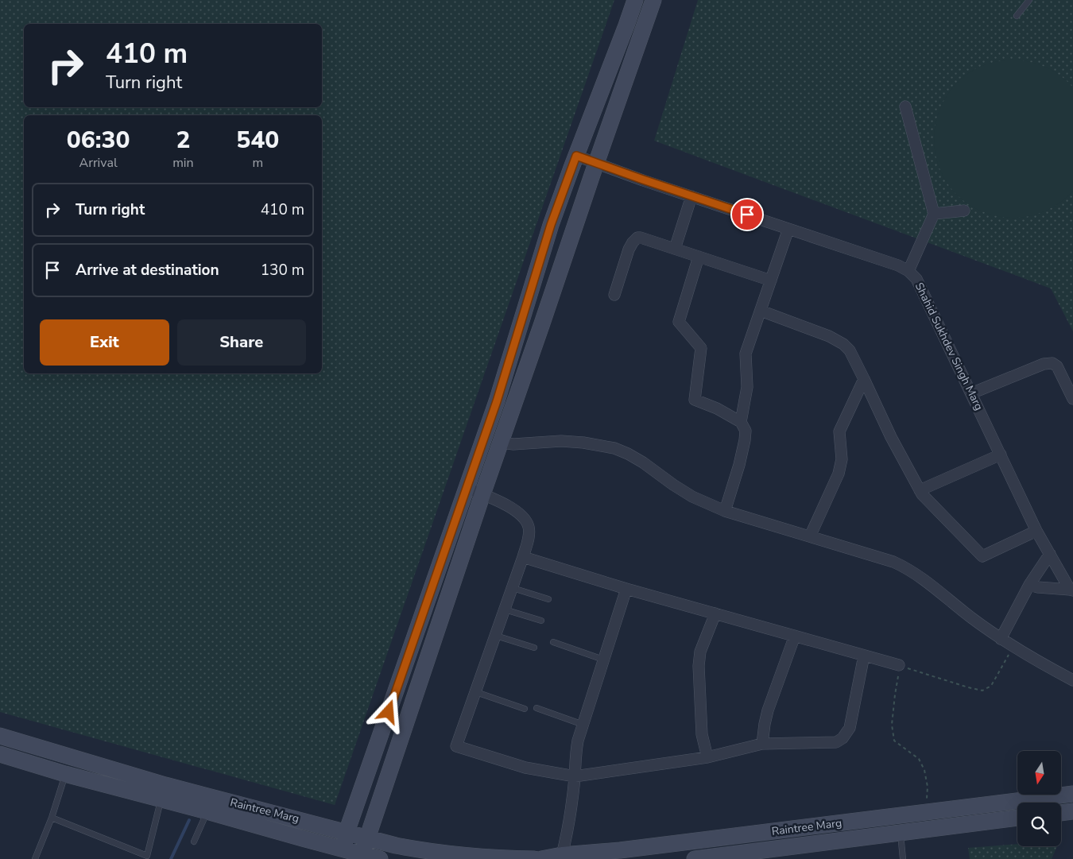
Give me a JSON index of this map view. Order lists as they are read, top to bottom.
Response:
{
  "streets": {
    "main road": ["Raintree Marg"],
    "street": ["Shahid Sukhdev Singh Marg"]
  },
  "north": "bottom",
  "page": {
    "turn": ["410 m", "Turn right"],
    "eta": [
      "06:30",
      "Arrival",
      "2",
      "min",
      "540",
      "m"
    ],
    "list": [
      {
        "name": "Turn right",
        "value": "410 m"
      },
      {
        "name": "Arrive at destination",
        "value": "130 m"
      }
    ],
    "buttons": ["Exit", "Share"]
  }
}
